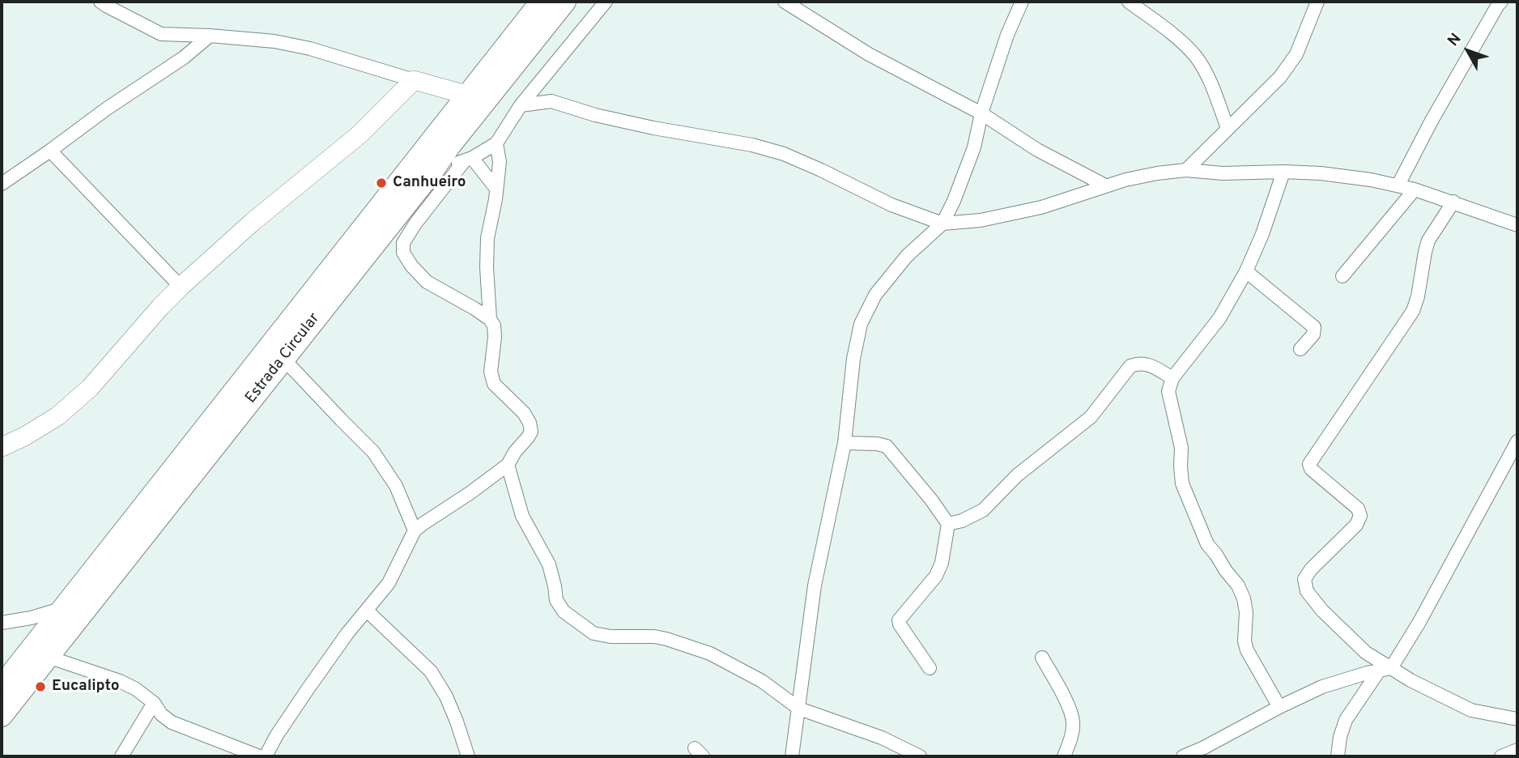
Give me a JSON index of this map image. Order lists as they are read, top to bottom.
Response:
{
  "streets": {
    "main road": ["Estrada Circular"]
  },
  "places": ["Canhueiro", "Eucalipto"],
  "north": "top left"
}
